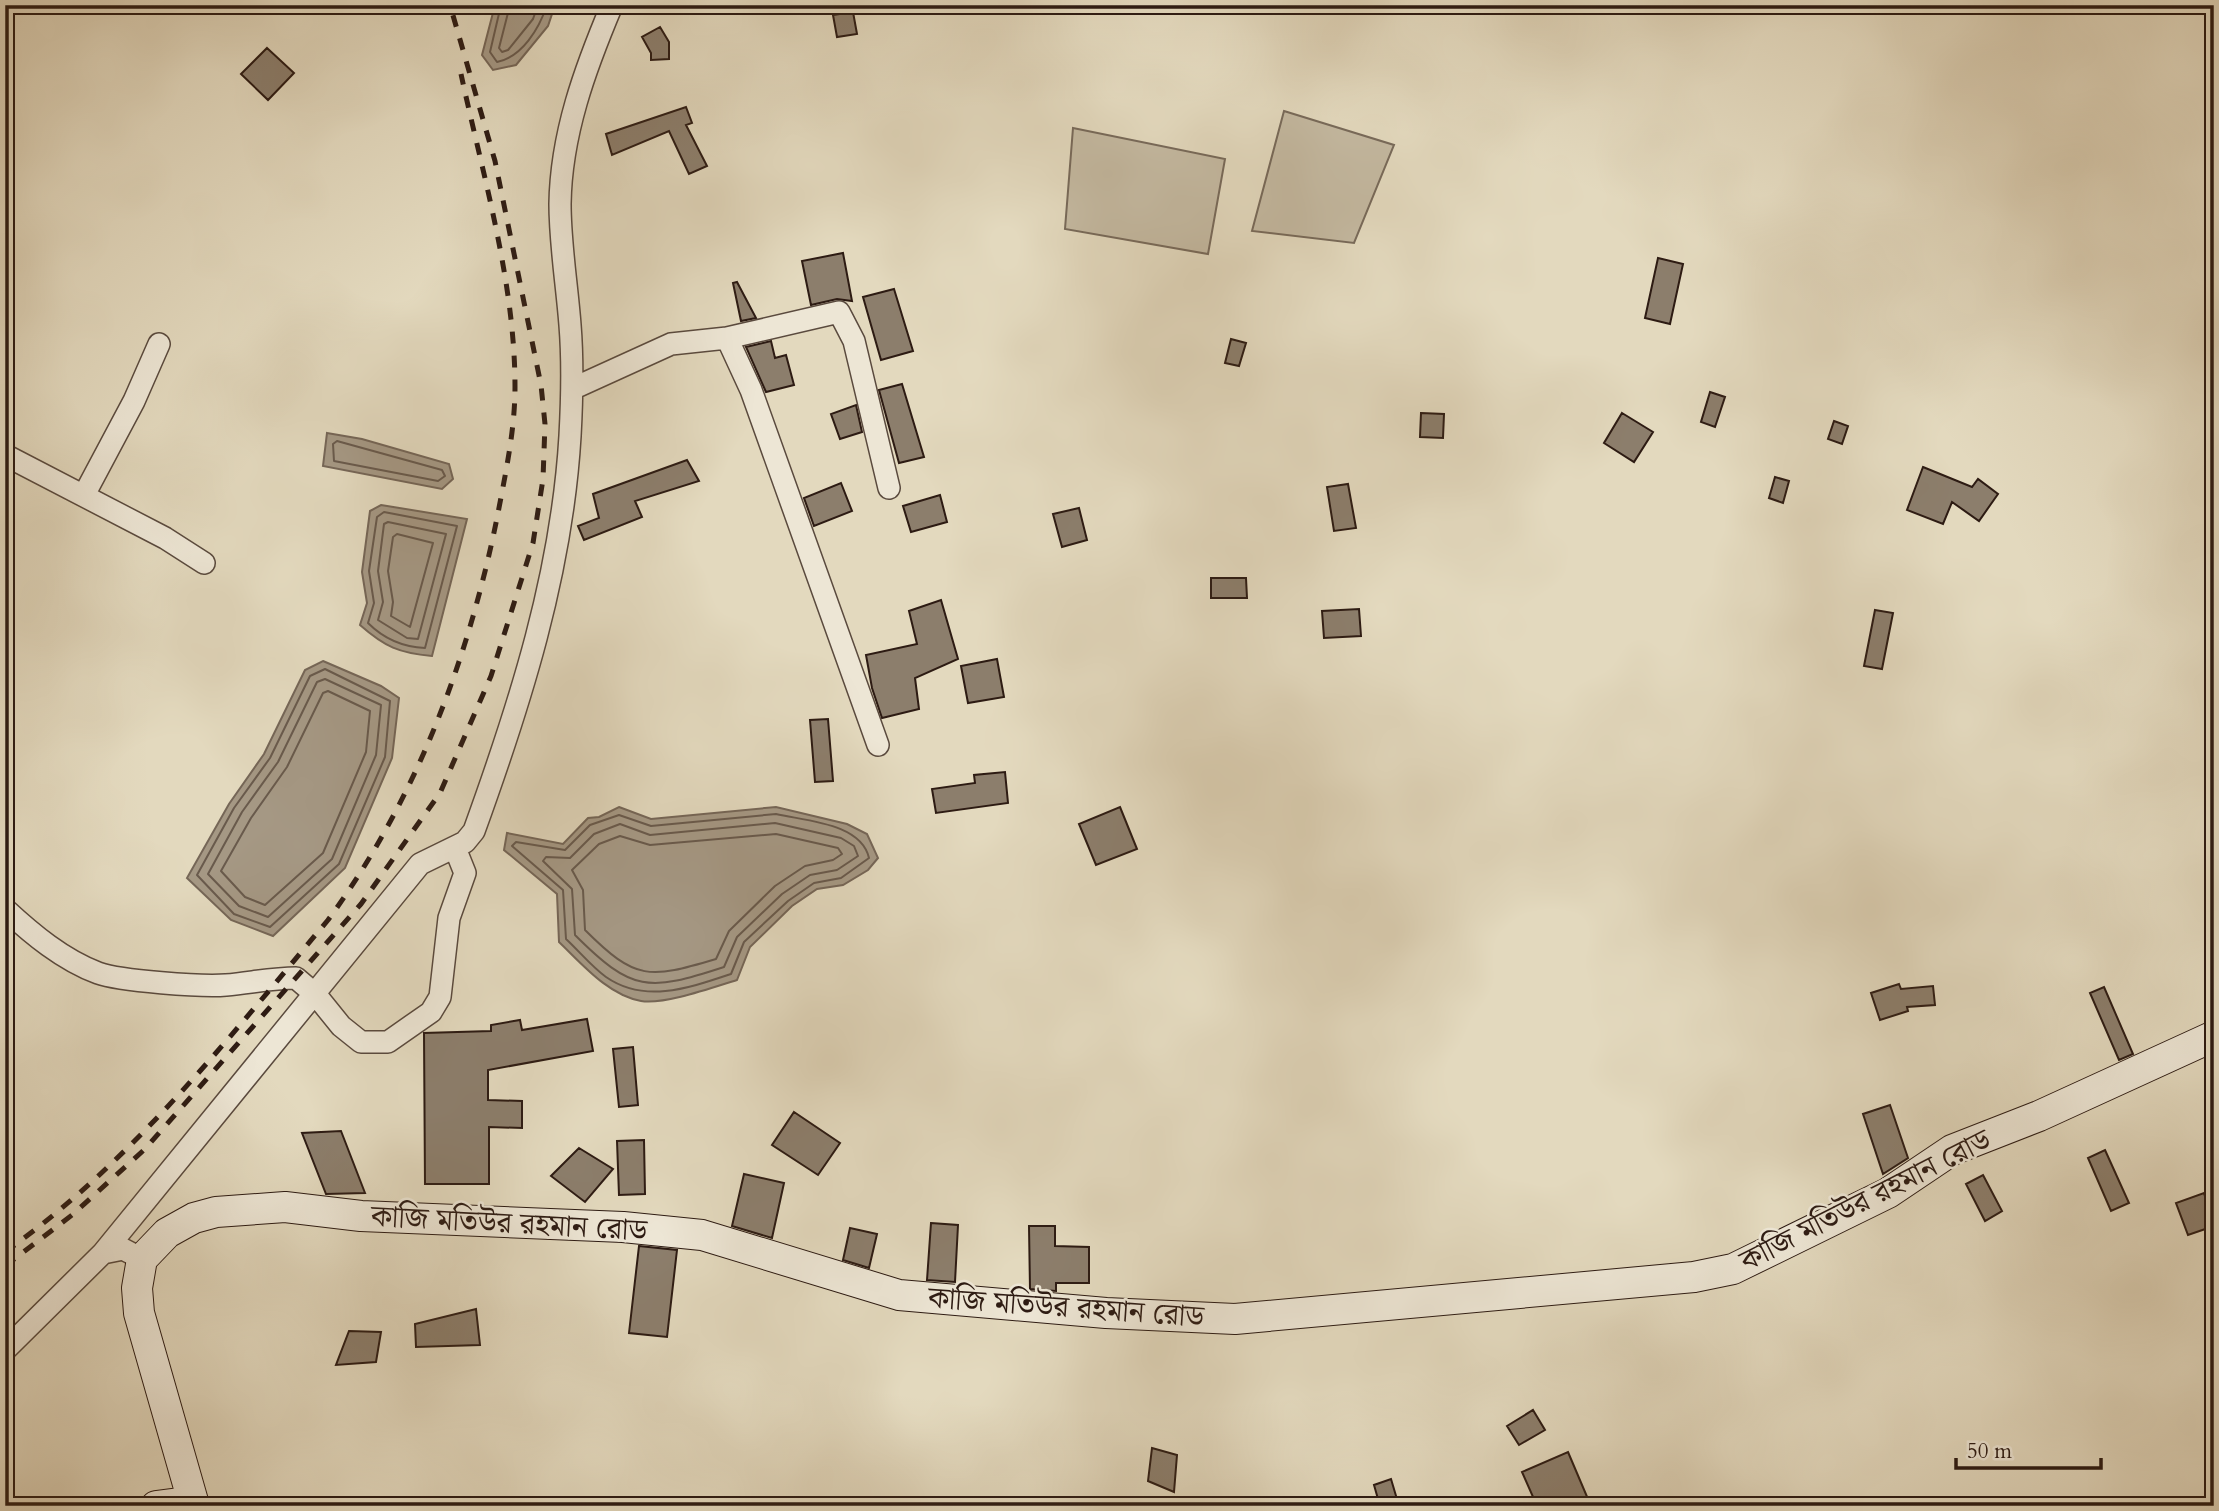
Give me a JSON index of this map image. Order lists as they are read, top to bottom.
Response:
{
  "streets": {
    "main road": ["কাজি মতিউর রহমান রোড"]
  },
  "scale_bar": "50 m"
}
